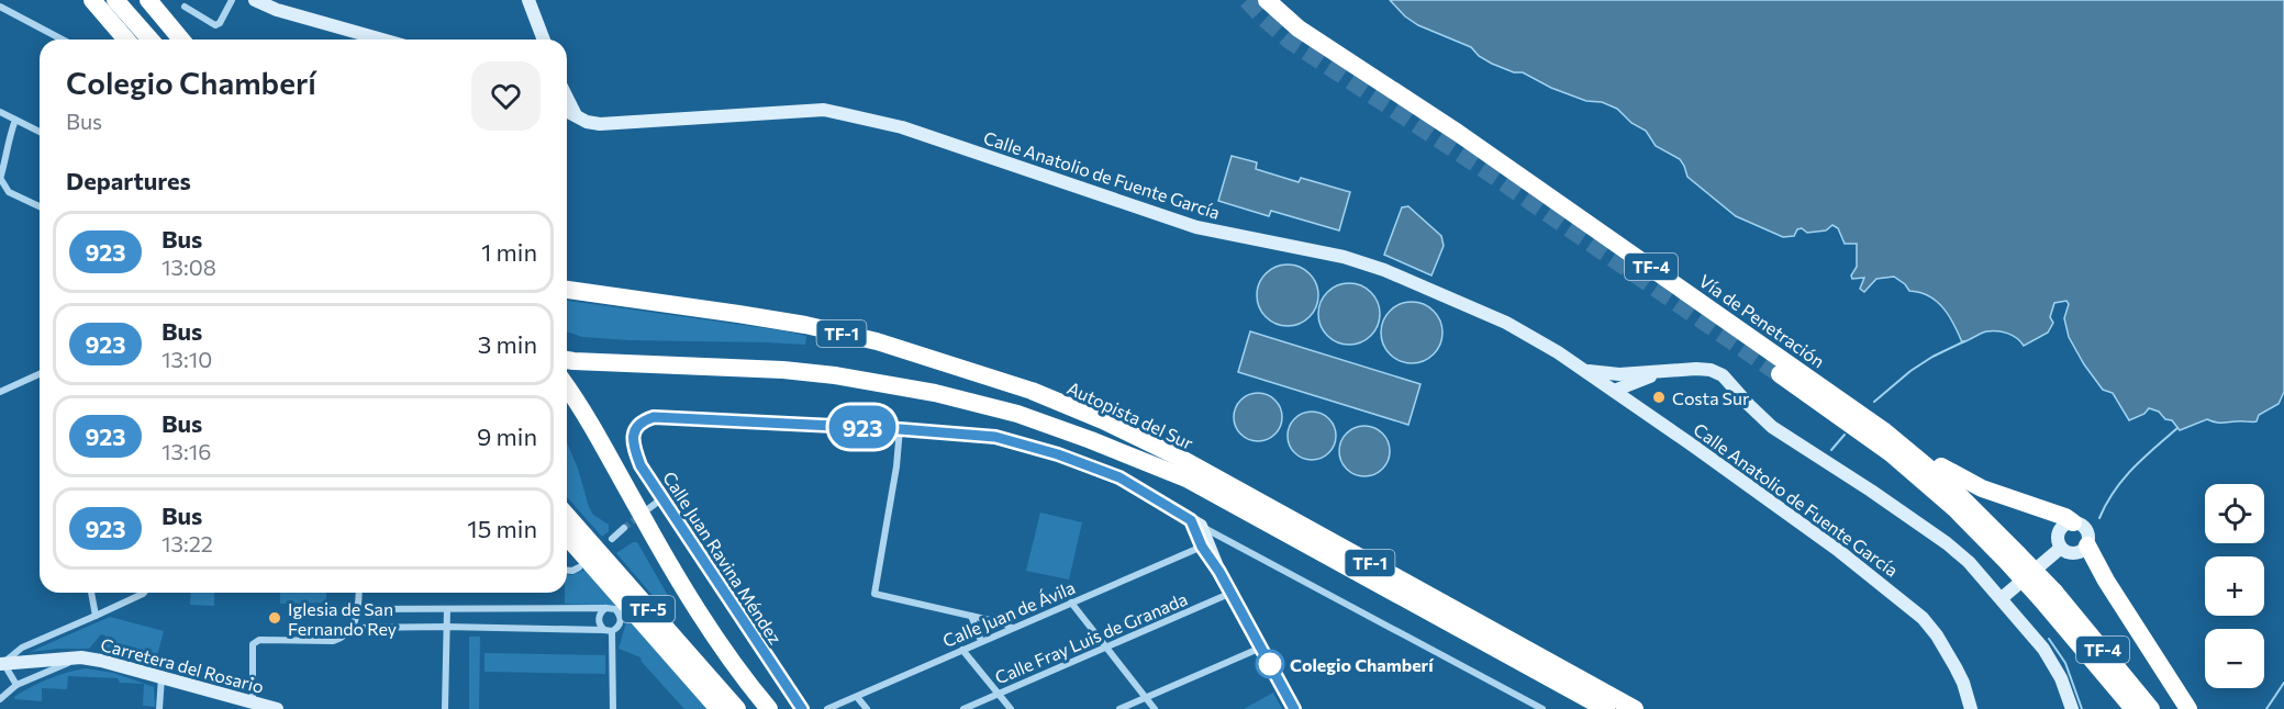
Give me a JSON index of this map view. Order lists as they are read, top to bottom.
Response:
{
  "streets": {
    "highway": [
      "TF-4",
      "Vía de Penetración",
      "TF-1",
      "Autopista del Sur",
      "TF-5"
    ],
    "street": [
      "Calle Anatolio de Fuente García",
      "Calle Juan Ravina Méndez",
      "Calle Juan de Ávila",
      "Calle Fray Luis de Granada",
      "Carretera del Rosario"
    ]
  },
  "places": ["Costa Sur", "Iglesia de San Fernando Rey", "Colegio Chamberí"],
  "lines": ["bus line 923"],
  "page": {
    "on_map": "923",
    "heading": [
      ["Colegio Chamberí", "Bus"],
      "Departures"
    ],
    "list": [
      {
        "mark": "923",
        "name": "Bus",
        "note": "13:08",
        "value": "1 min"
      },
      {
        "mark": "923",
        "name": "Bus",
        "note": "13:10",
        "value": "3 min"
      },
      {
        "mark": "923",
        "name": "Bus",
        "note": "13:16",
        "value": "9 min"
      },
      {
        "mark": "923",
        "name": "Bus",
        "note": "13:22",
        "value": "15 min"
      }
    ],
    "map_buttons": ["+", "−"]
  }
}
